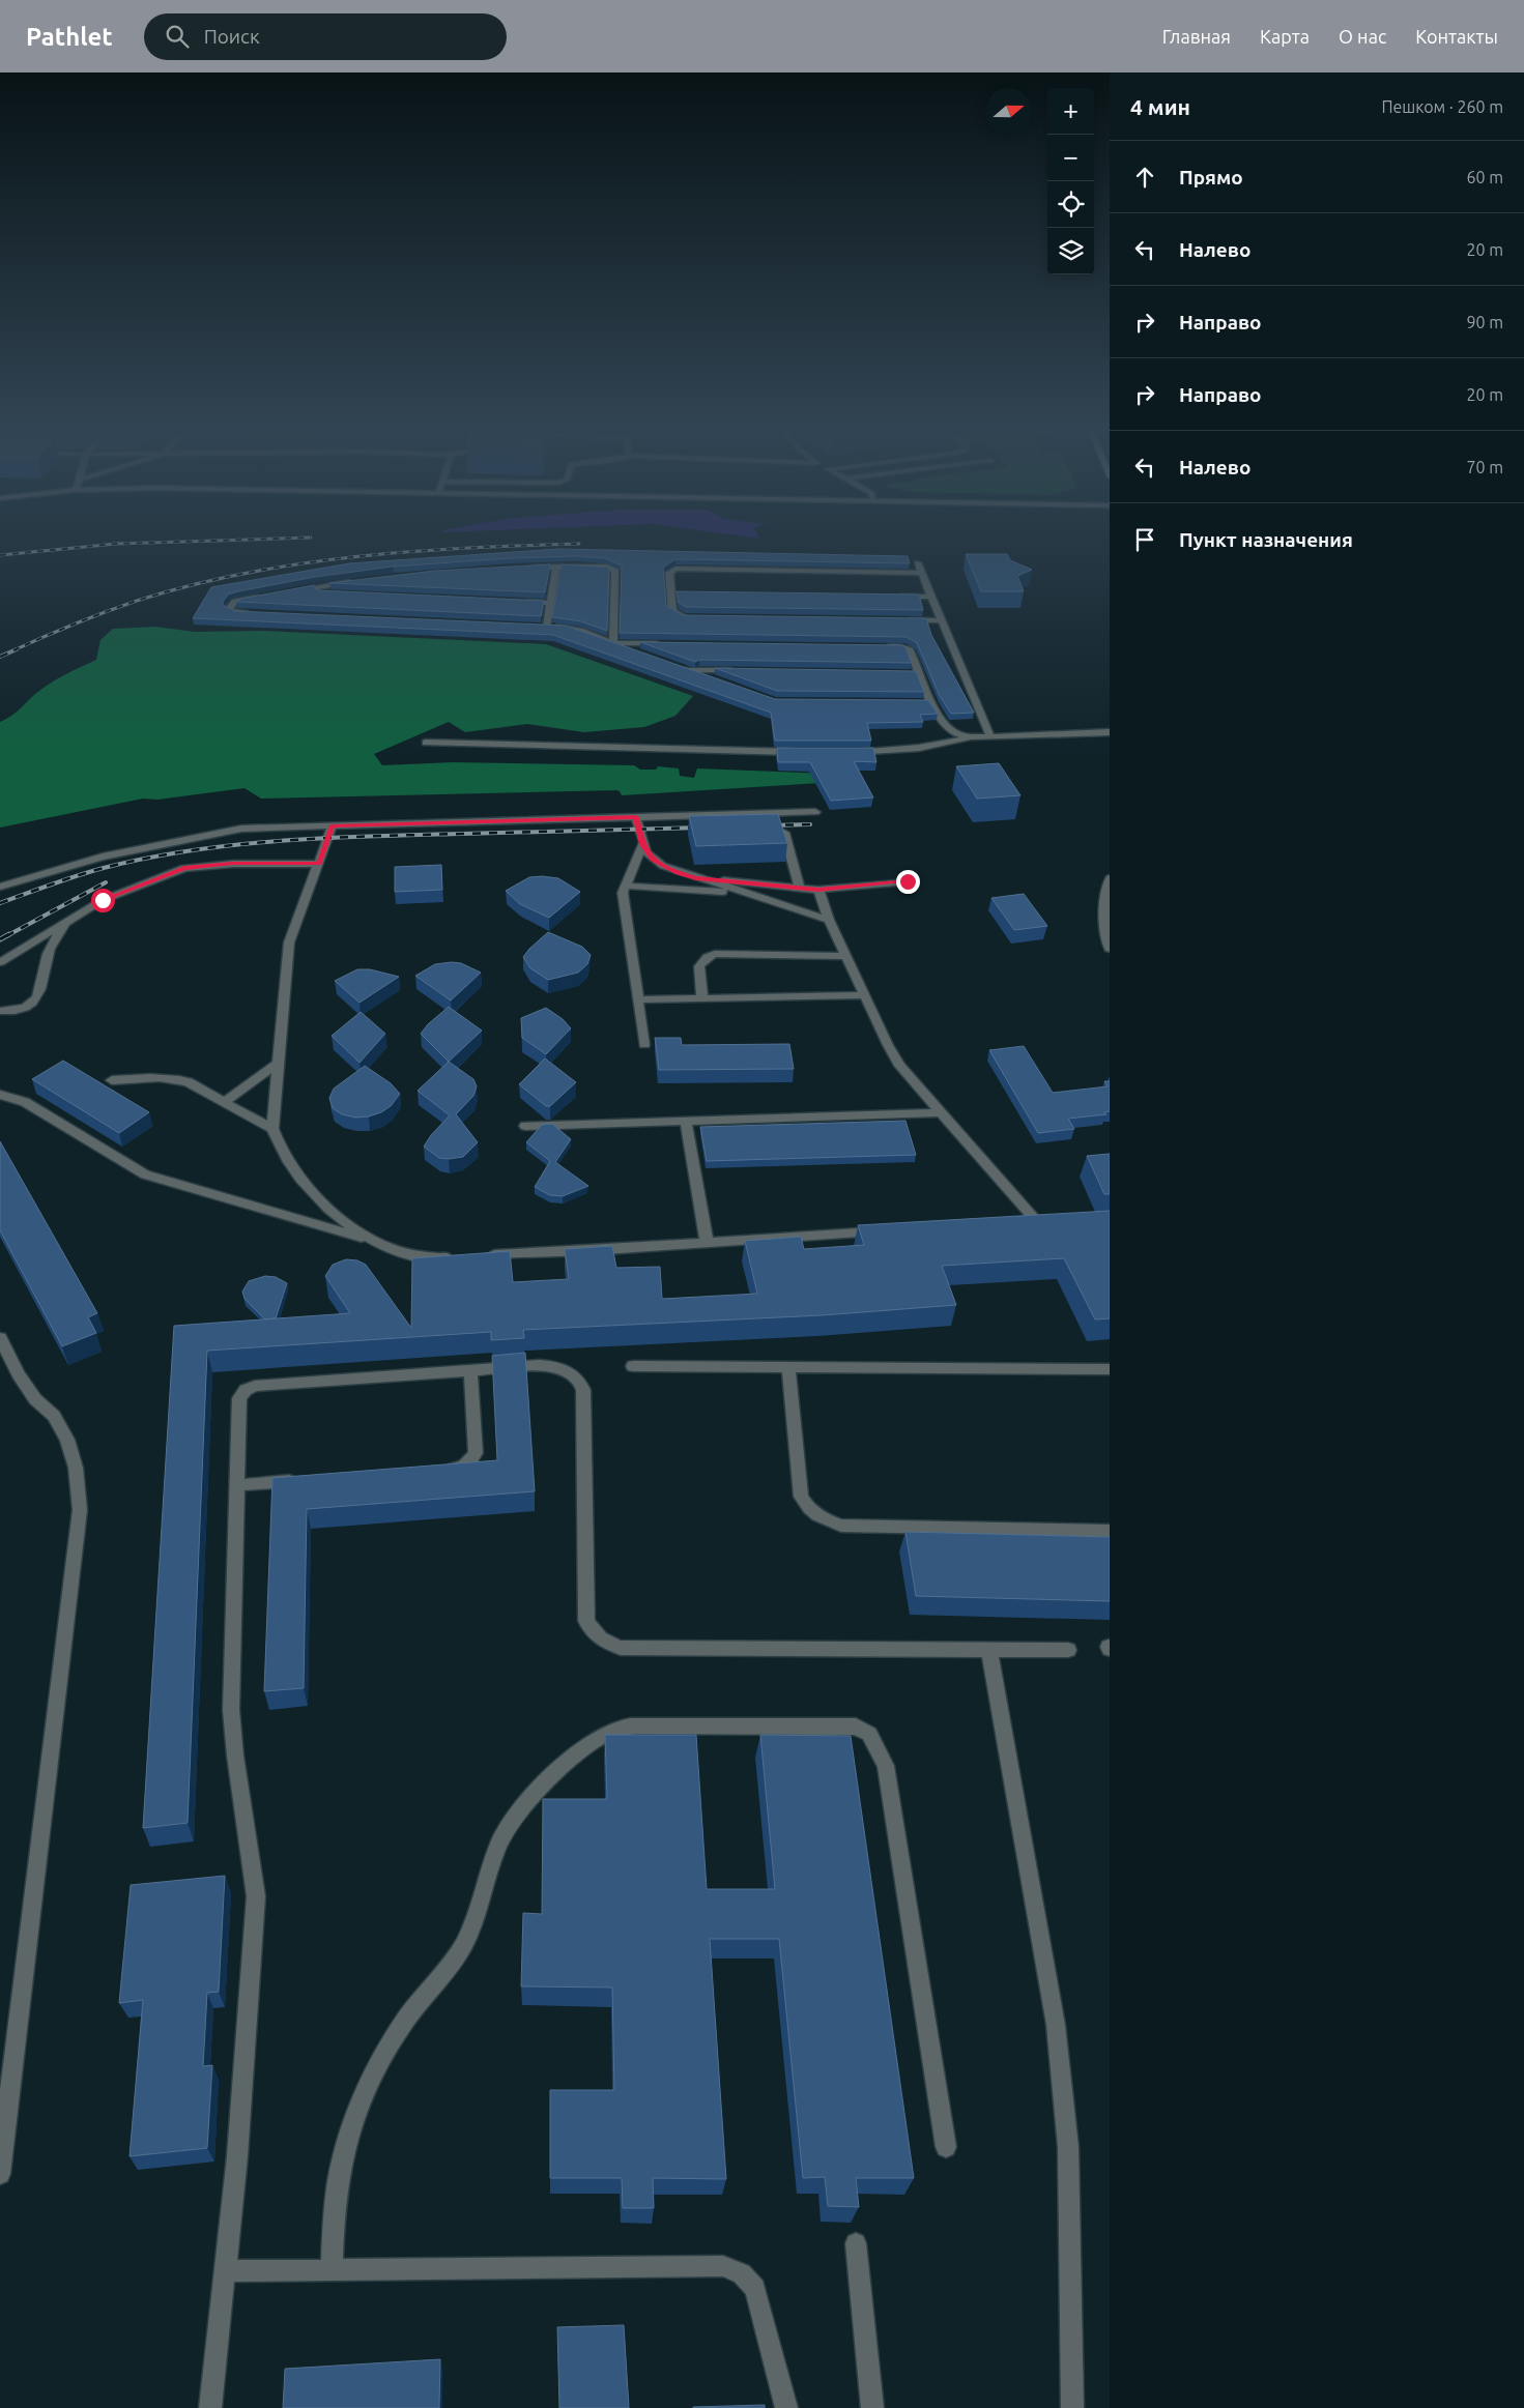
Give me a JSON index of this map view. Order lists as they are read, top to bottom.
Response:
{
  "north": "right",
  "page": {
    "header": "Pathlet",
    "search": "Поиск",
    "nav": [
      "Главная",
      "Карта",
      "О нас",
      "Контакты"
    ],
    "heading": ["4 мин", "Пешком · 260 m"],
    "map_buttons": ["+", "−"],
    "list": [
      ["Прямо", "60 m"],
      ["Налево", "20 m"],
      ["Направо", "90 m"],
      ["Направо", "20 m"],
      ["Налево", "70 m"],
      "Пункт назначения"
    ]
  }
}
